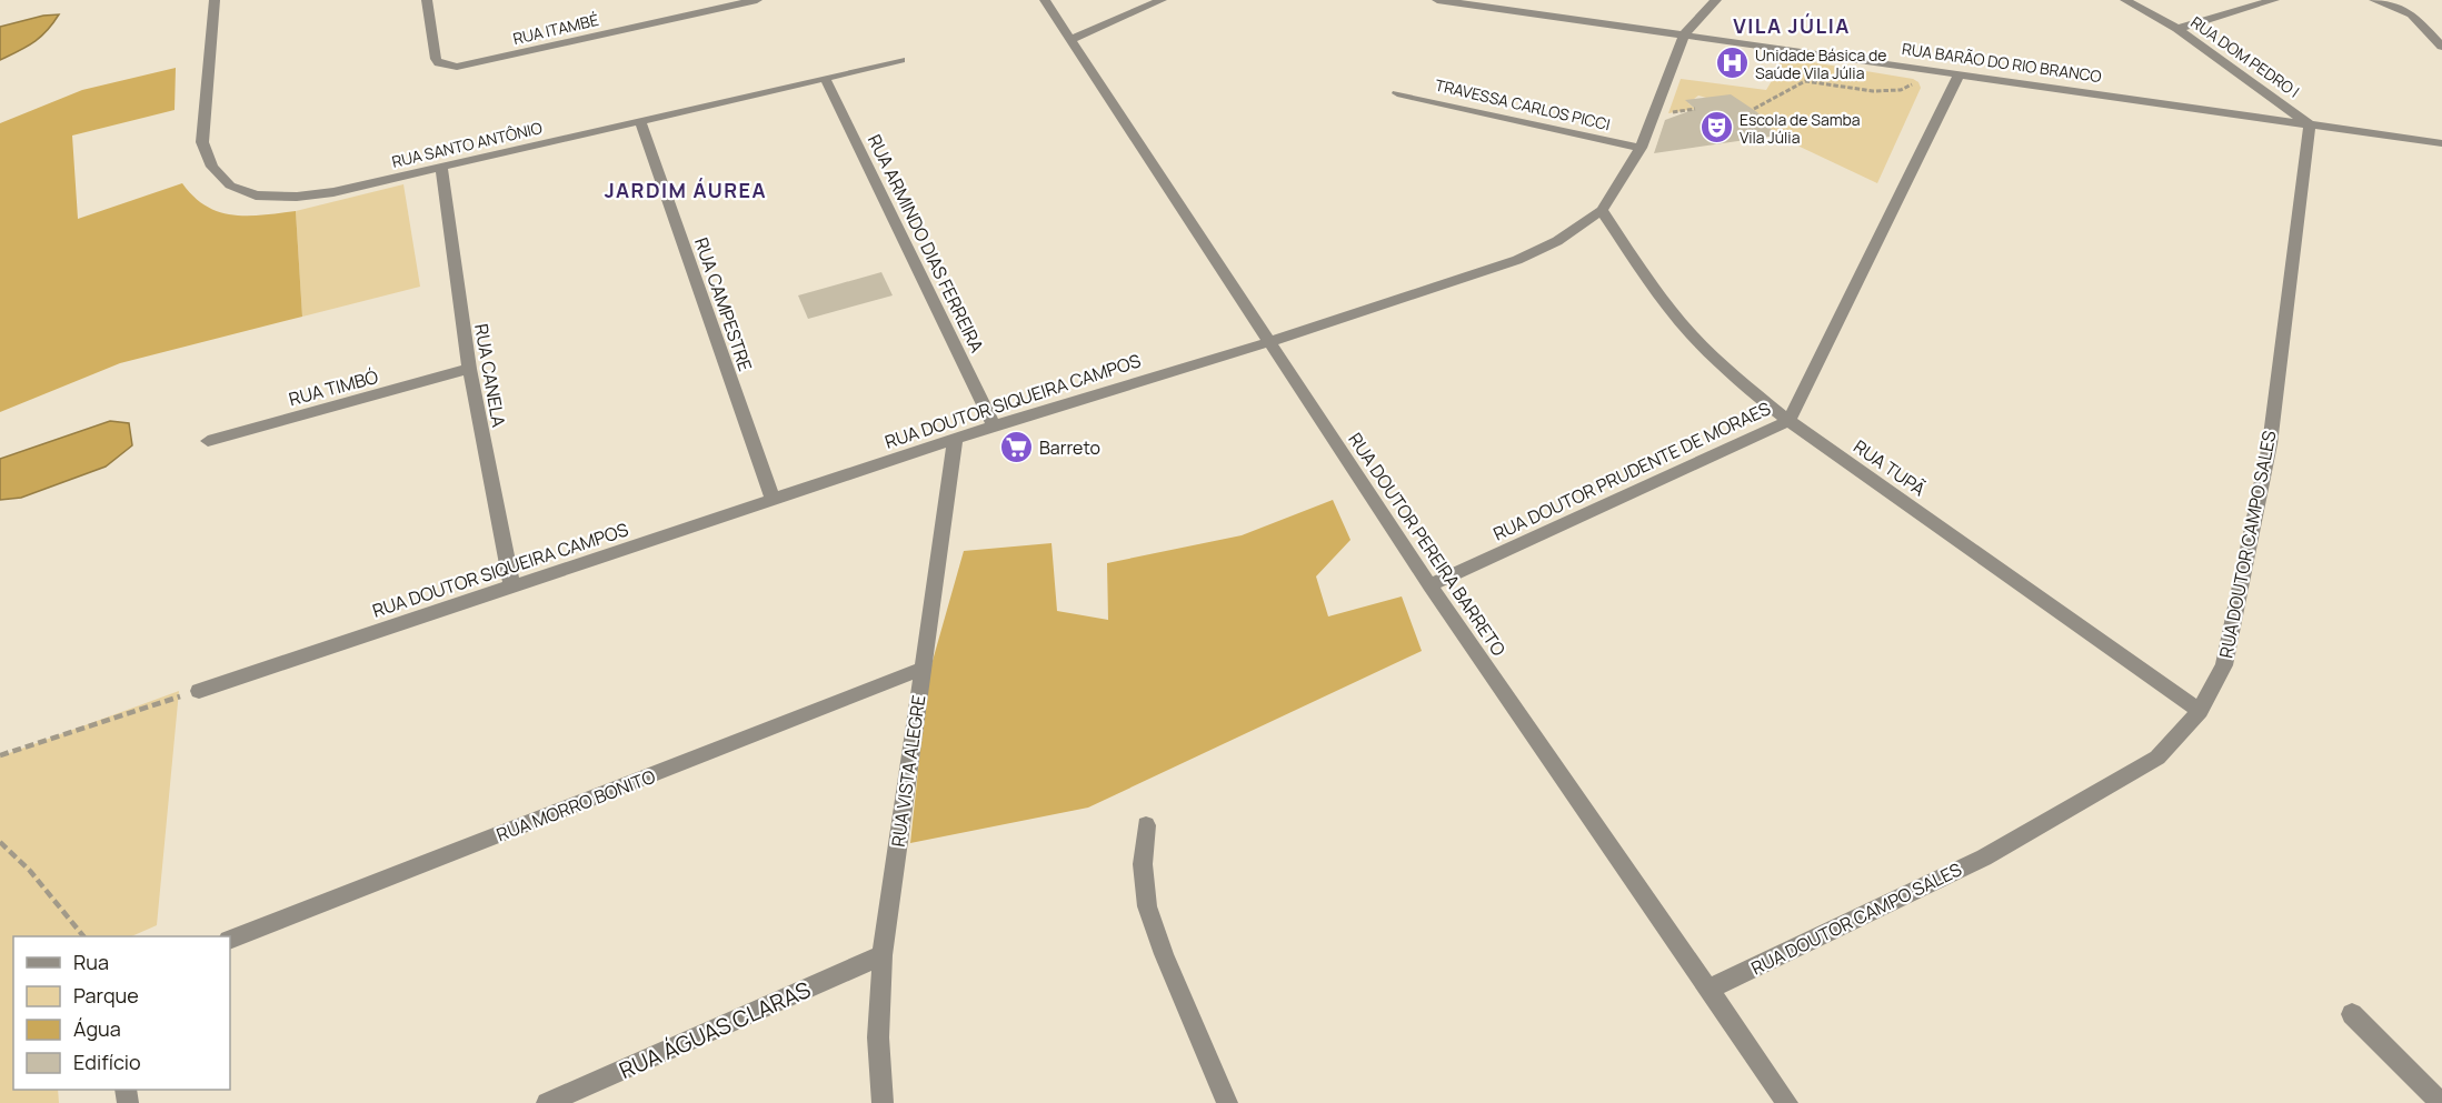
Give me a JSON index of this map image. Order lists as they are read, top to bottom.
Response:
{
  "streets": {
    "street": [
      "RUA ITAMBÉ",
      "RUA DOM PEDRO I",
      "RUA BARÃO DO RIO BRANCO",
      "TRAVESSA CARLOS PICCI",
      "RUA SANTO ANTÔNIO",
      "RUA ARMINDO DIAS FERREIRA",
      "RUA CAMPESTRE",
      "RUA CANELA",
      "RUA TIMBÓ",
      "RUA DOUTOR SIQUEIRA CAMPOS",
      "RUA TUPÃ",
      "RUA DOUTOR PRUDENTE DE MORAES",
      "RUA DOUTOR PEREIRA BARRETO",
      "RUA DOUTOR CAMPO SALES",
      "RUA VISTA ALEGRE",
      "RUA MORRO BONITO",
      "RUA ÁGUAS CLARAS"
    ]
  },
  "crossings": [
    ["RUA DOM PEDRO I", "RUA BARÃO DO RIO BRANCO"],
    ["RUA DOM PEDRO I", "RUA DOUTOR CAMPO SALES"],
    ["RUA BARÃO DO RIO BRANCO", "RUA DOUTOR SIQUEIRA CAMPOS"],
    ["RUA BARÃO DO RIO BRANCO", "RUA DOUTOR PRUDENTE DE MORAES"],
    ["RUA BARÃO DO RIO BRANCO", "RUA DOUTOR CAMPO SALES"],
    ["TRAVESSA CARLOS PICCI", "RUA DOUTOR SIQUEIRA CAMPOS"],
    ["RUA SANTO ANTÔNIO", "RUA ARMINDO DIAS FERREIRA"],
    ["RUA SANTO ANTÔNIO", "RUA CAMPESTRE"],
    ["RUA SANTO ANTÔNIO", "RUA CANELA"],
    ["RUA ARMINDO DIAS FERREIRA", "RUA DOUTOR SIQUEIRA CAMPOS"],
    ["RUA CAMPESTRE", "RUA DOUTOR SIQUEIRA CAMPOS"],
    ["RUA CANELA", "RUA TIMBÓ"],
    ["RUA CANELA", "RUA DOUTOR SIQUEIRA CAMPOS"],
    ["RUA DOUTOR SIQUEIRA CAMPOS", "RUA TUPÃ"],
    ["RUA DOUTOR SIQUEIRA CAMPOS", "RUA DOUTOR PEREIRA BARRETO"],
    ["RUA DOUTOR SIQUEIRA CAMPOS", "RUA VISTA ALEGRE"],
    ["RUA TUPÃ", "RUA DOUTOR PRUDENTE DE MORAES"],
    ["RUA TUPÃ", "RUA DOUTOR CAMPO SALES"],
    ["RUA DOUTOR PRUDENTE DE MORAES", "RUA DOUTOR PEREIRA BARRETO"],
    ["RUA DOUTOR PEREIRA BARRETO", "RUA DOUTOR CAMPO SALES"],
    ["RUA VISTA ALEGRE", "RUA MORRO BONITO"],
    ["RUA VISTA ALEGRE", "RUA ÁGUAS CLARAS"]
  ],
  "districts": ["VILA JÚLIA", "JARDIM ÁUREA"],
  "places": {
    "hospital": ["Unidade Básica de Saúde Vila Júlia"],
    "theatre": ["Escola de Samba Vila Júlia"],
    "supermarket": ["Barreto"]
  },
  "legend": [
    "Rua",
    "Parque",
    "Água",
    "Edifício"
  ]
}
